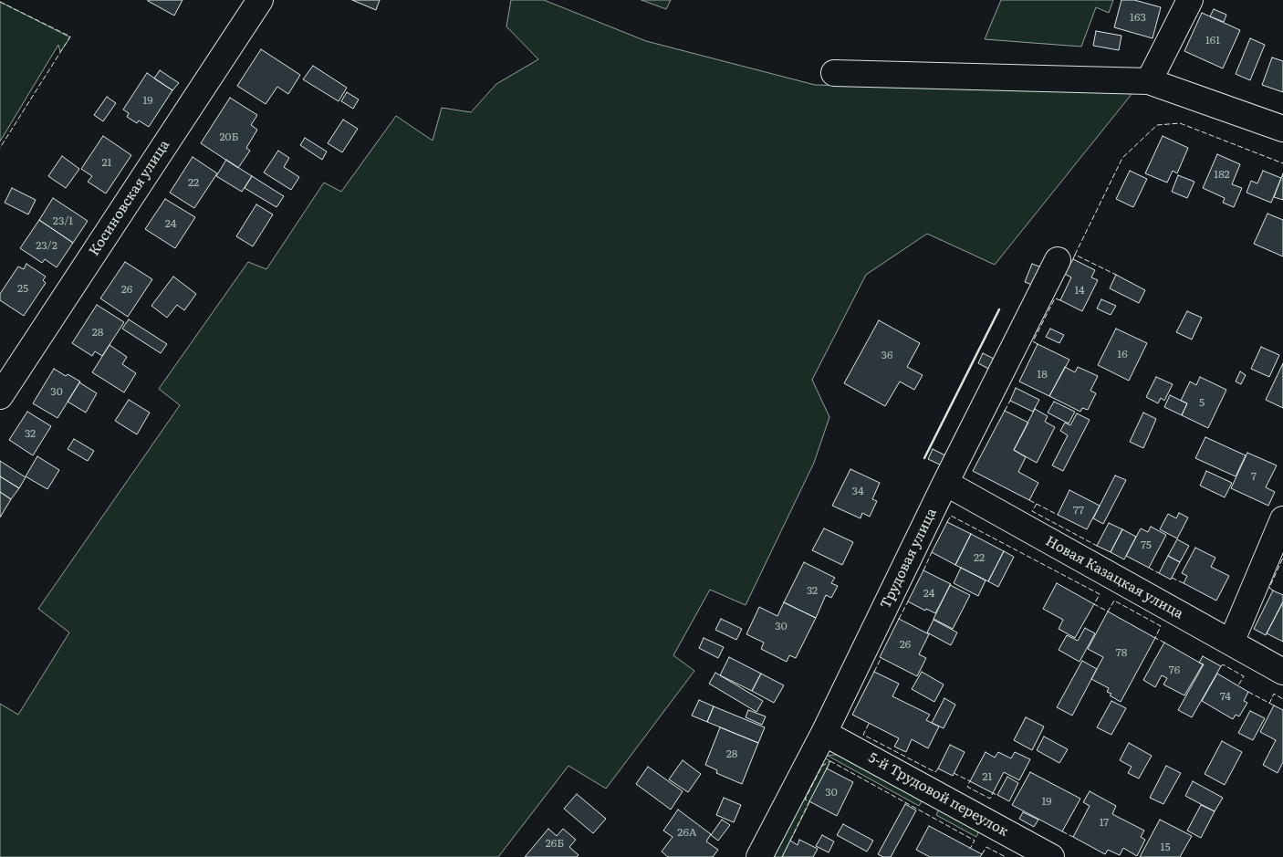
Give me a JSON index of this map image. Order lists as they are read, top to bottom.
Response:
{
  "streets": {
    "street": [
      "Косиновская улица",
      "Трудовая улица",
      "Новая Казацкая улица",
      "5-й Трудовой переулок"
    ]
  },
  "crossings": [
    ["Трудовая улица", "Новая Казацкая улица"],
    ["Трудовая улица", "5-й Трудовой переулок"]
  ],
  "house_numbers": [
    "163",
    "161",
    "19",
    "20Б",
    "21",
    "182",
    "22",
    "23/1",
    "24",
    "23/2",
    "25",
    "26",
    "14",
    "28",
    "16",
    "36",
    "18",
    "30",
    "5",
    "32",
    "7",
    "34",
    "77",
    "75",
    "22",
    "32",
    "24",
    "30",
    "26",
    "78",
    "76",
    "74",
    "28",
    "21",
    "30",
    "19",
    "17",
    "26А",
    "26Б",
    "15"
  ]
}
